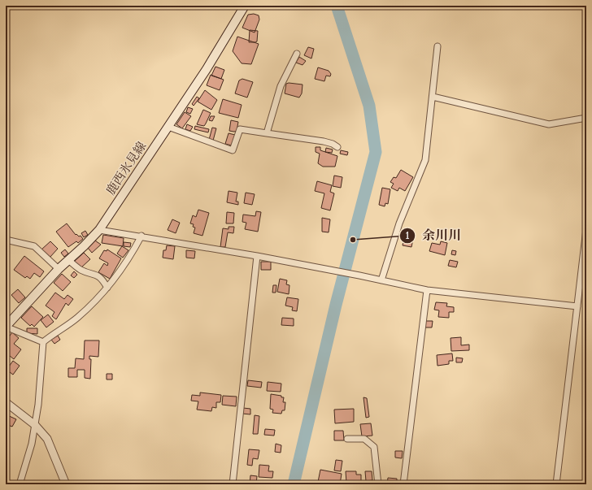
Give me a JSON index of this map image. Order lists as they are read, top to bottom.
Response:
{
  "streets": {
    "main road": ["鹿西氷見線"]
  },
  "places": ["余川川"]
}
